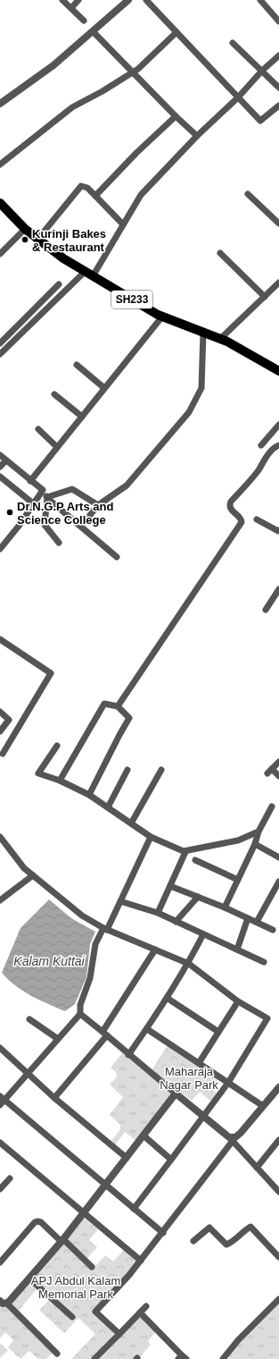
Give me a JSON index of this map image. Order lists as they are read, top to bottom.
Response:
{
  "streets": {
    "main road": ["SH233"]
  },
  "water": ["Kalam Kuttai"],
  "parks": ["Maharaja Nagar Park", "APJ Abdul Kalam Memorial Park"],
  "places": ["Kurinji Bakes & Restaurant", "Dr.N.G.P Arts and Science College"]
}
